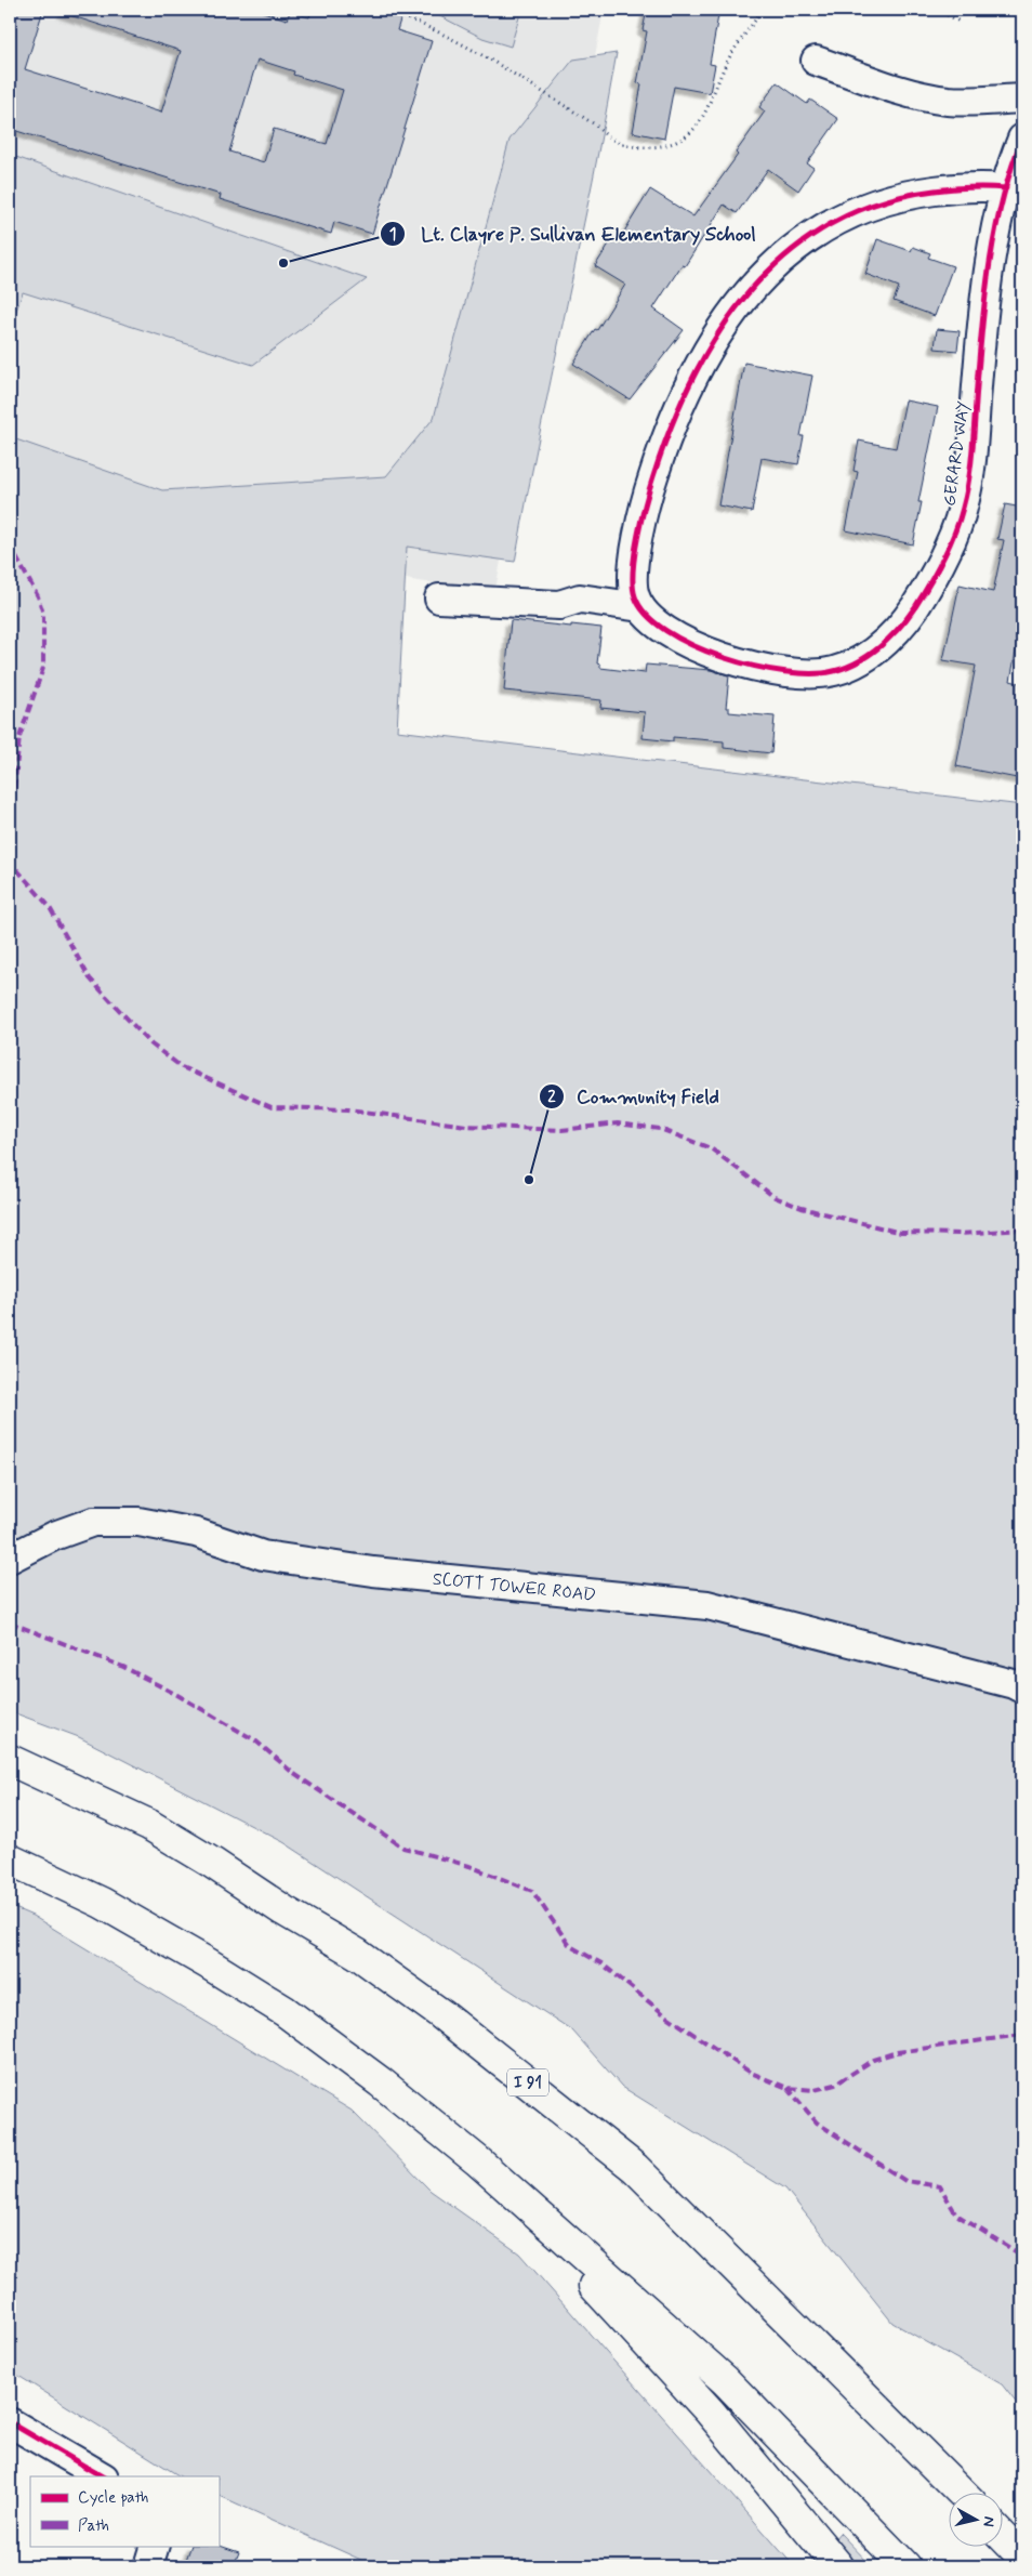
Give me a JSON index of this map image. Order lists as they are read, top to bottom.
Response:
{
  "streets": {
    "highway": ["I 91"],
    "street": ["GERARD WAY", "SCOTT TOWER ROAD"]
  },
  "places": ["Lt. Clayre P. Sullivan Elementary School", "Community Field"],
  "legend": ["Cycle path", "Path"],
  "north": "right"
}
